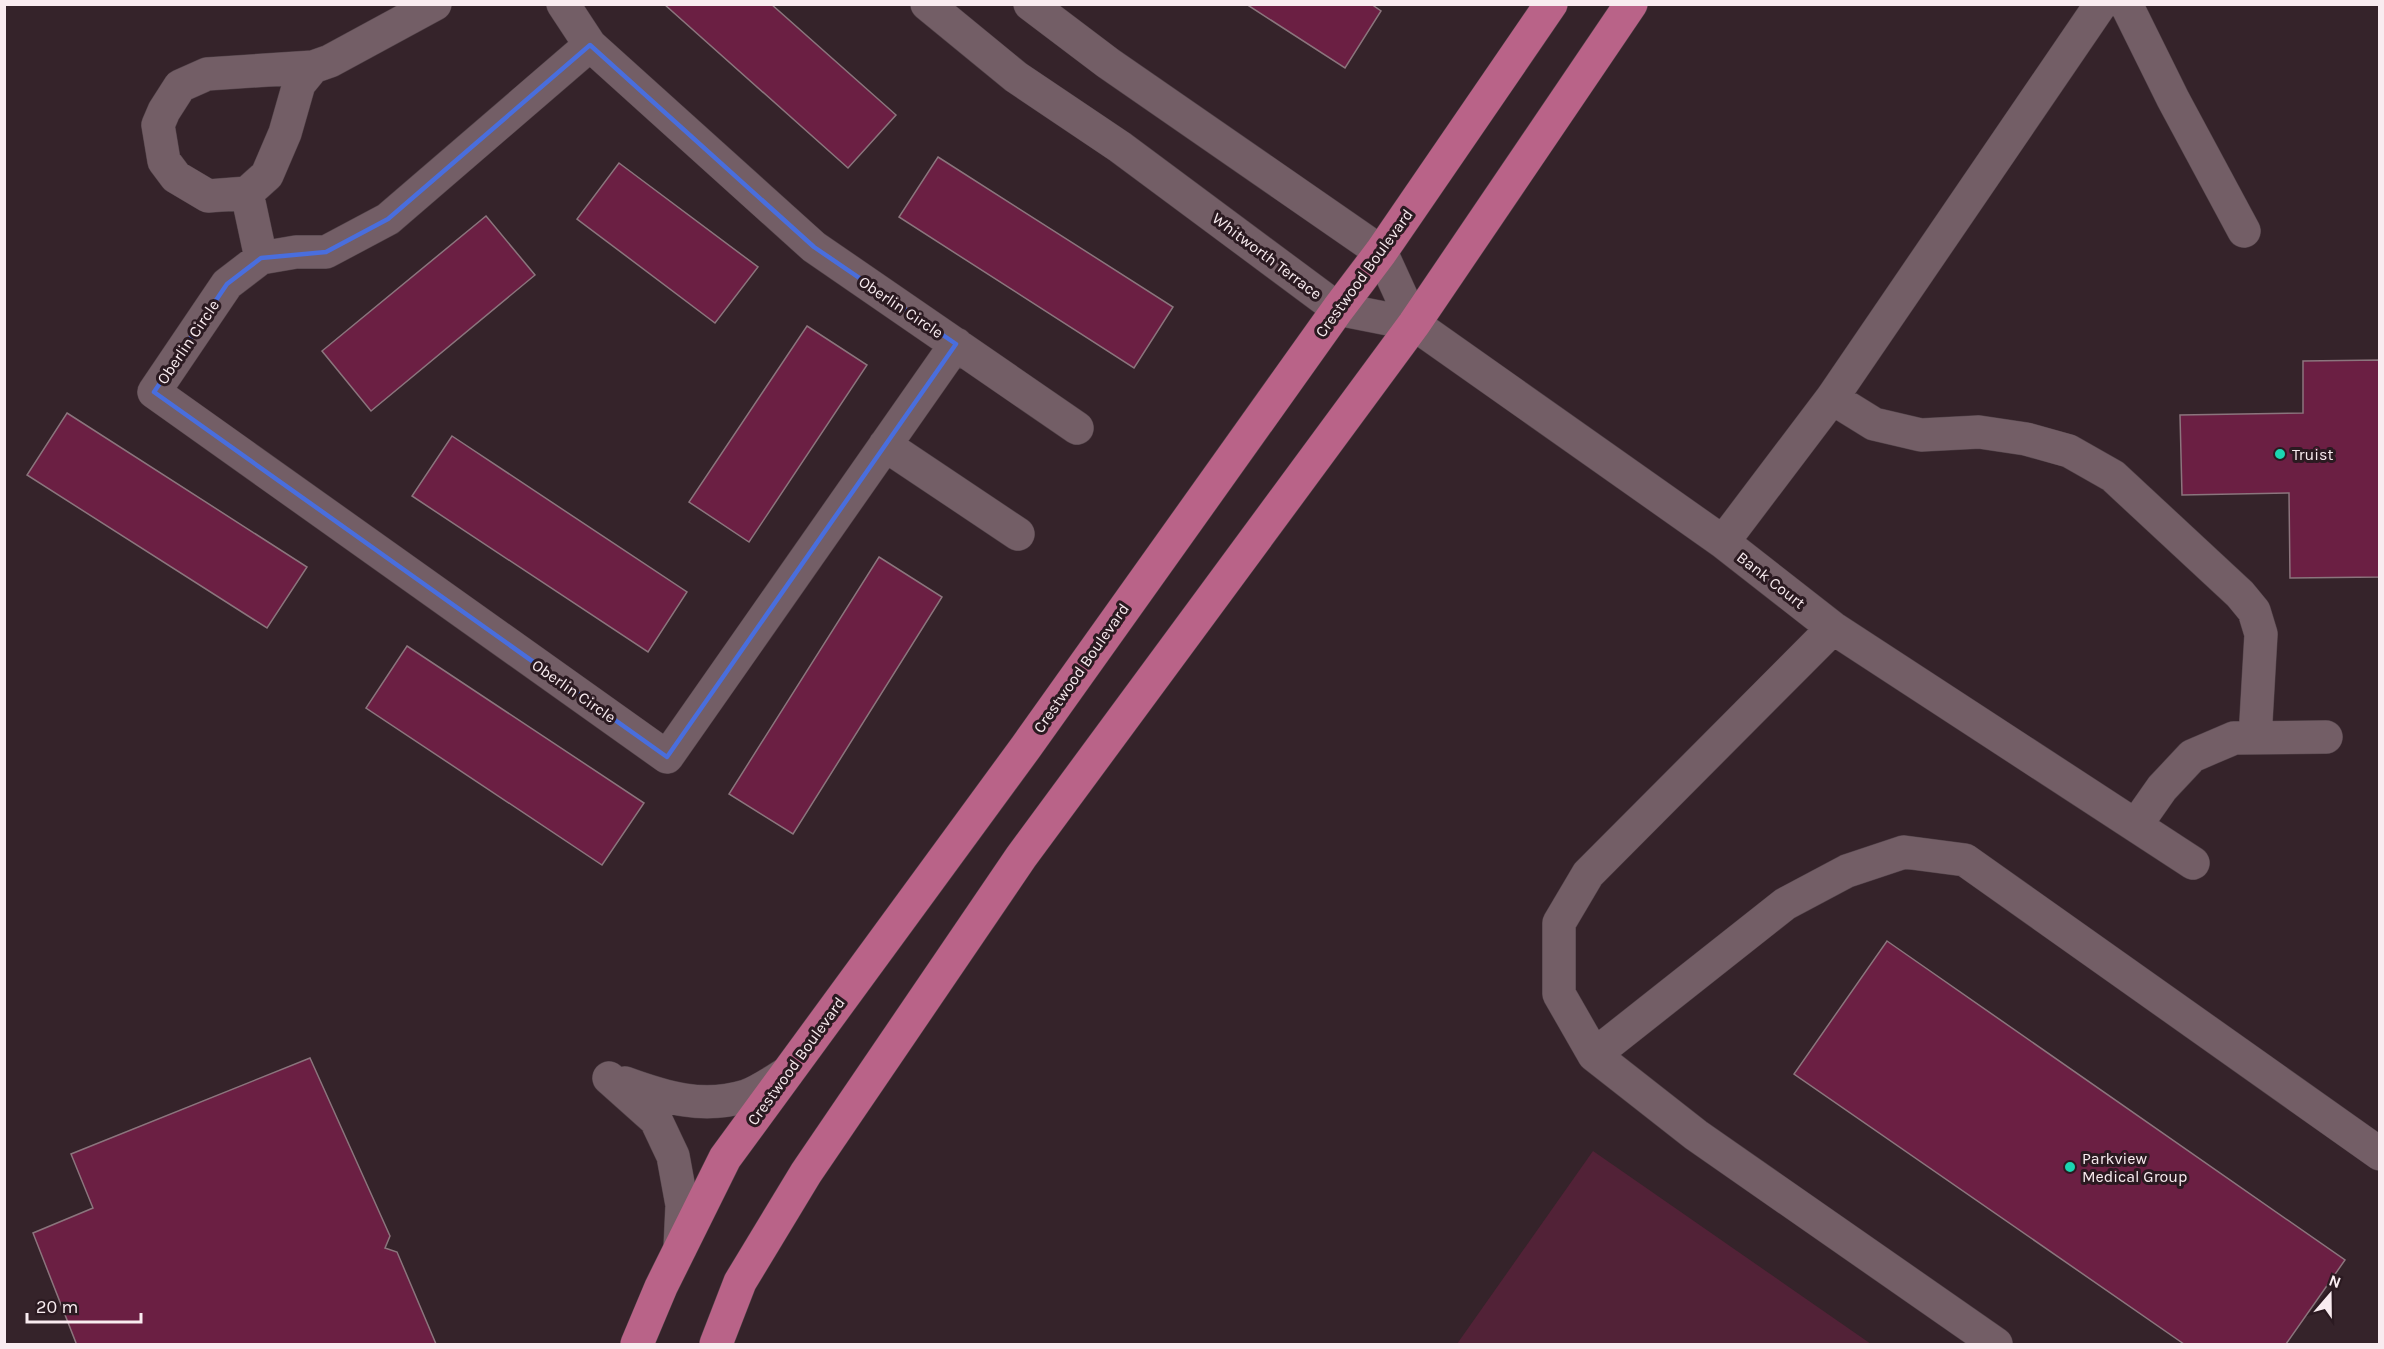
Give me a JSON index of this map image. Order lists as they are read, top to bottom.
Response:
{
  "streets": {
    "main road": ["Crestwood Boulevard"],
    "street": ["Whitworth Terrace", "Oberlin Circle", "Bank Court"]
  },
  "crossings": [
    ["Whitworth Terrace", "Crestwood Boulevard"],
    ["Whitworth Terrace", "Bank Court"]
  ],
  "places": ["Truist", "Parkview Medical Group"],
  "scale_bar": "20 m",
  "north": "top"
}
